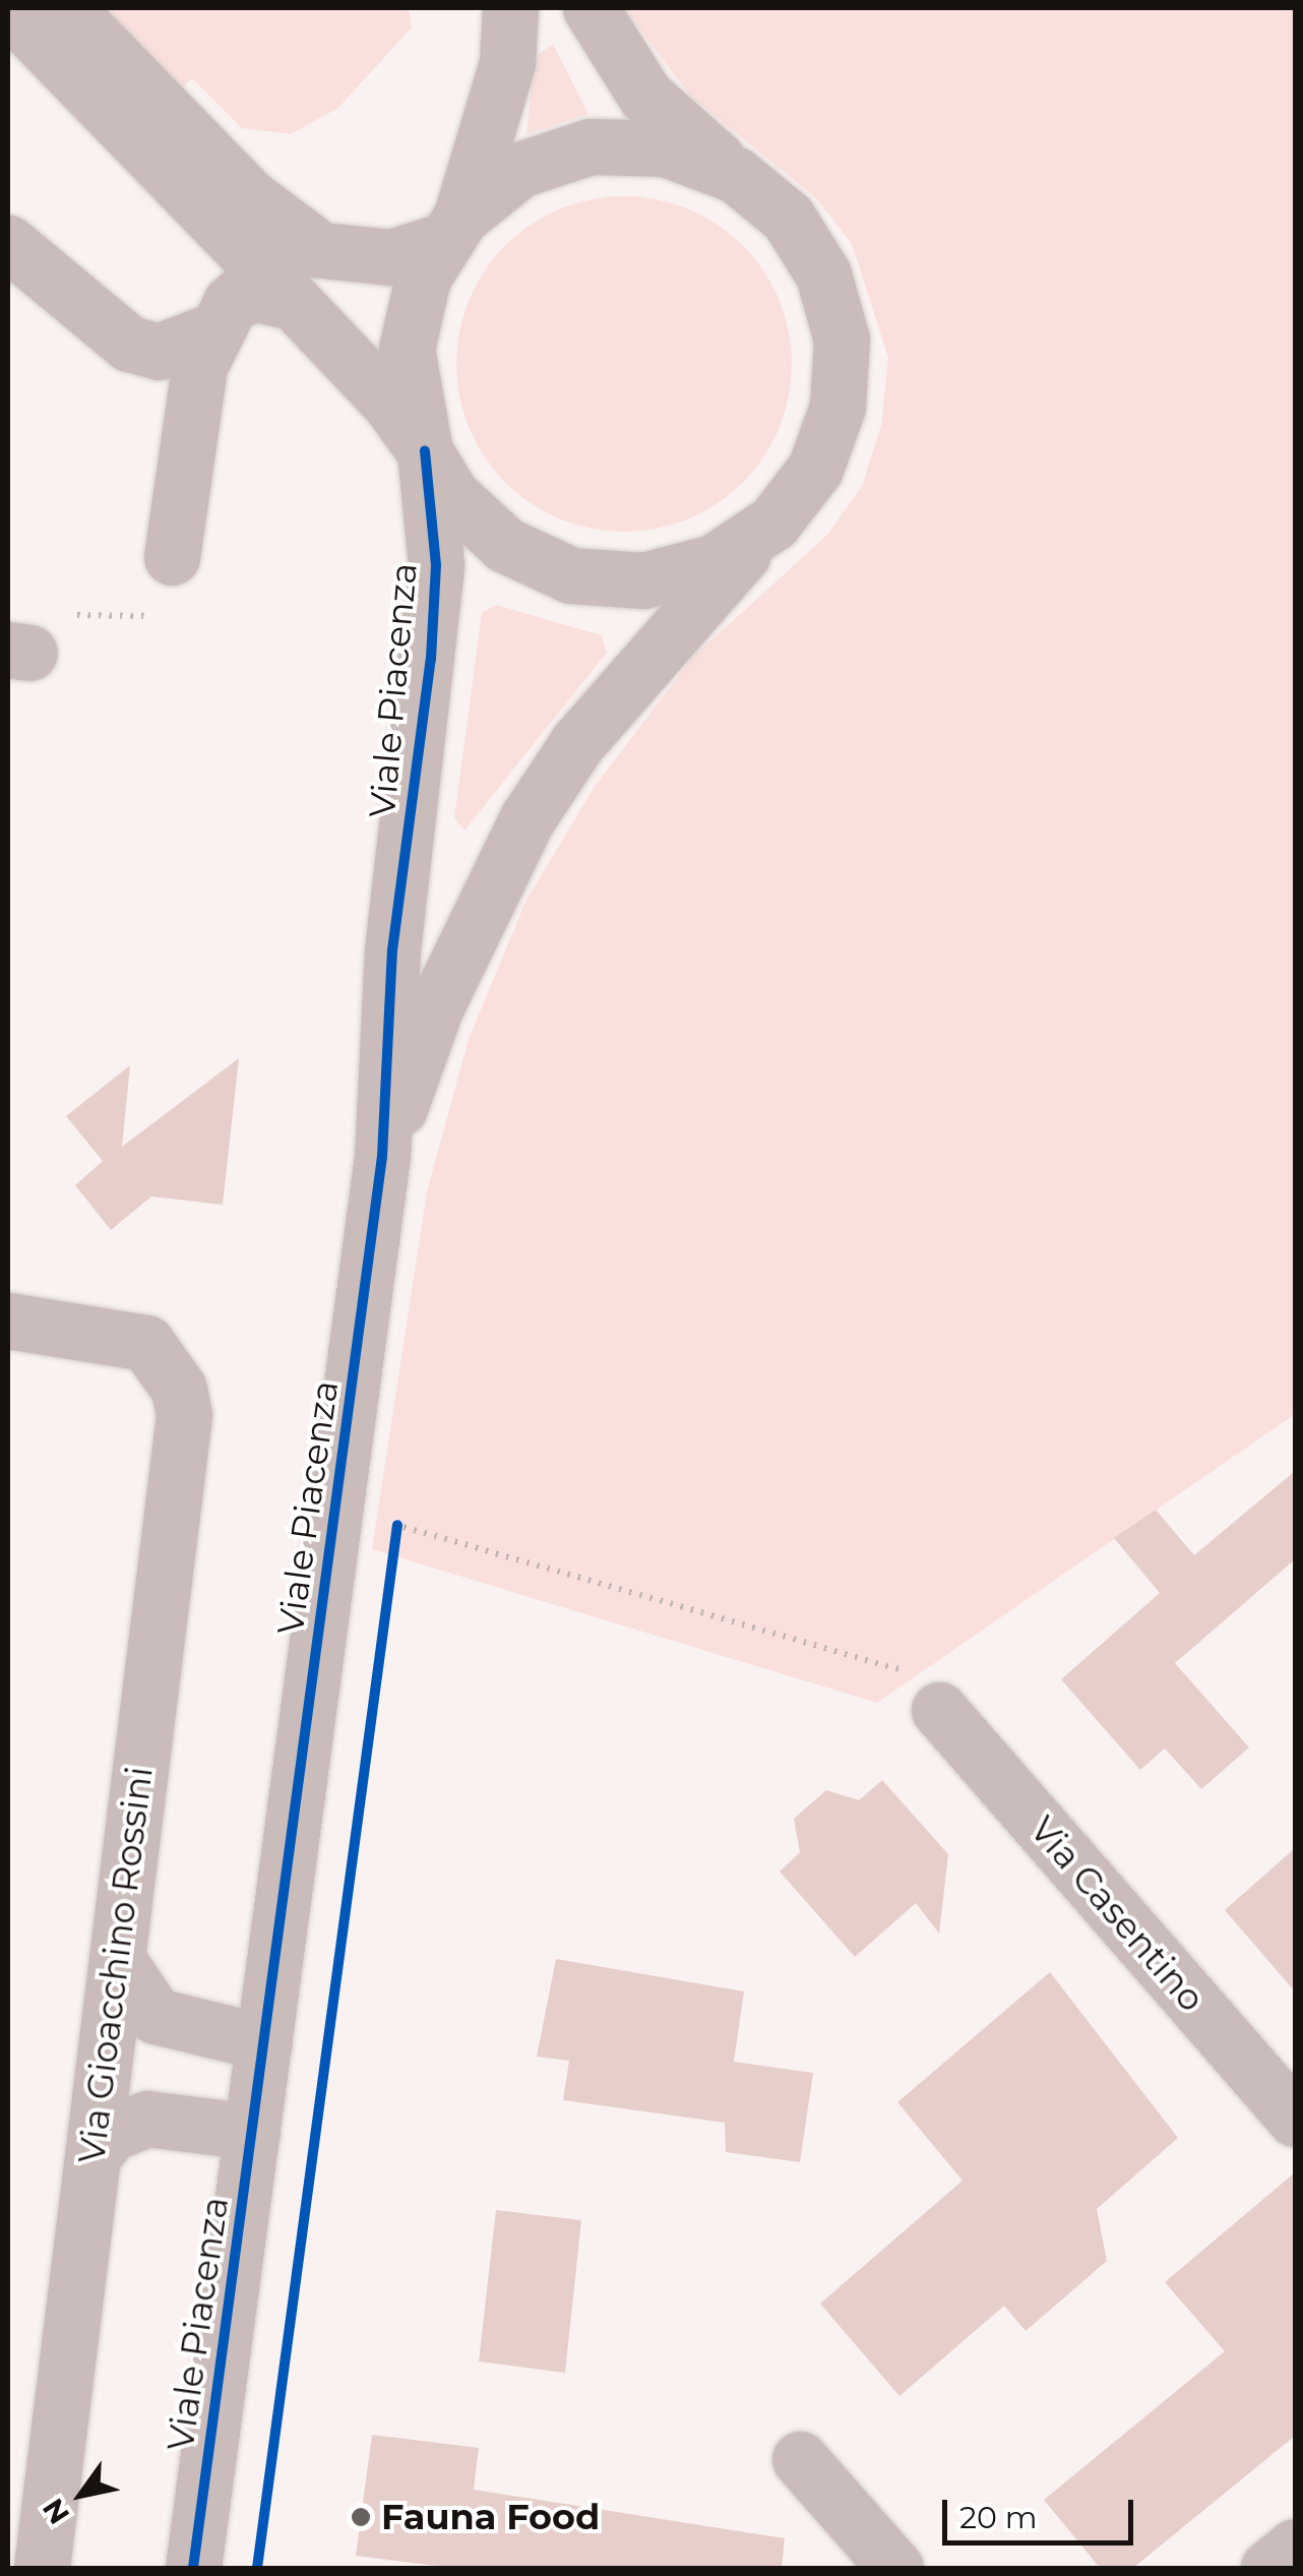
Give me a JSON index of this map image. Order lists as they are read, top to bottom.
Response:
{
  "streets": {
    "street": ["Viale Piacenza", "Via Casentino", "Via Gioacchino Rossini"]
  },
  "places": ["Fauna Food"],
  "scale_bar": "20 m",
  "north": "bottom left"
}
